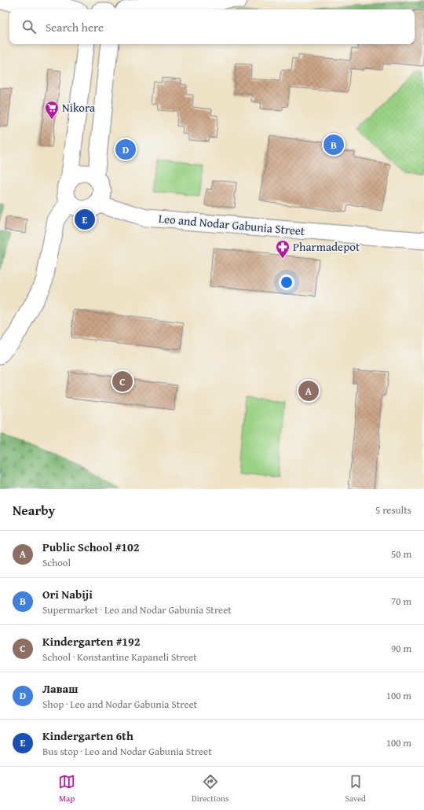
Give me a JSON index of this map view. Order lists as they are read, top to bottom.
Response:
{
  "streets": {
    "street": ["Leo and Nodar Gabunia Street"]
  },
  "places": {
    "supermarket": ["Nikora"],
    "pharmacy": ["Pharmadepot"]
  },
  "page": {
    "search": "Search here",
    "pins": [
      "B",
      "D",
      "E",
      "C",
      "A"
    ],
    "heading": ["Nearby", "5 results"],
    "list": [
      {
        "mark": "A",
        "name": "Public School #102",
        "note": "School",
        "value": "50 m"
      },
      {
        "mark": "B",
        "name": "Ori Nabiji",
        "note": "Supermarket · Leo and Nodar Gabunia Street",
        "value": "70 m"
      },
      {
        "mark": "C",
        "name": "Kindergarten #192",
        "note": "School · Konstantine Kapaneli Street",
        "value": "90 m"
      },
      {
        "mark": "D",
        "name": "Лаваш",
        "note": "Shop · Leo and Nodar Gabunia Street",
        "value": "100 m"
      },
      {
        "mark": "E",
        "name": "Kindergarten 6th",
        "note": "Bus stop · Leo and Nodar Gabunia Street",
        "value": "100 m"
      }
    ],
    "nav": ["Map", "Directions", "Saved"]
  }
}
